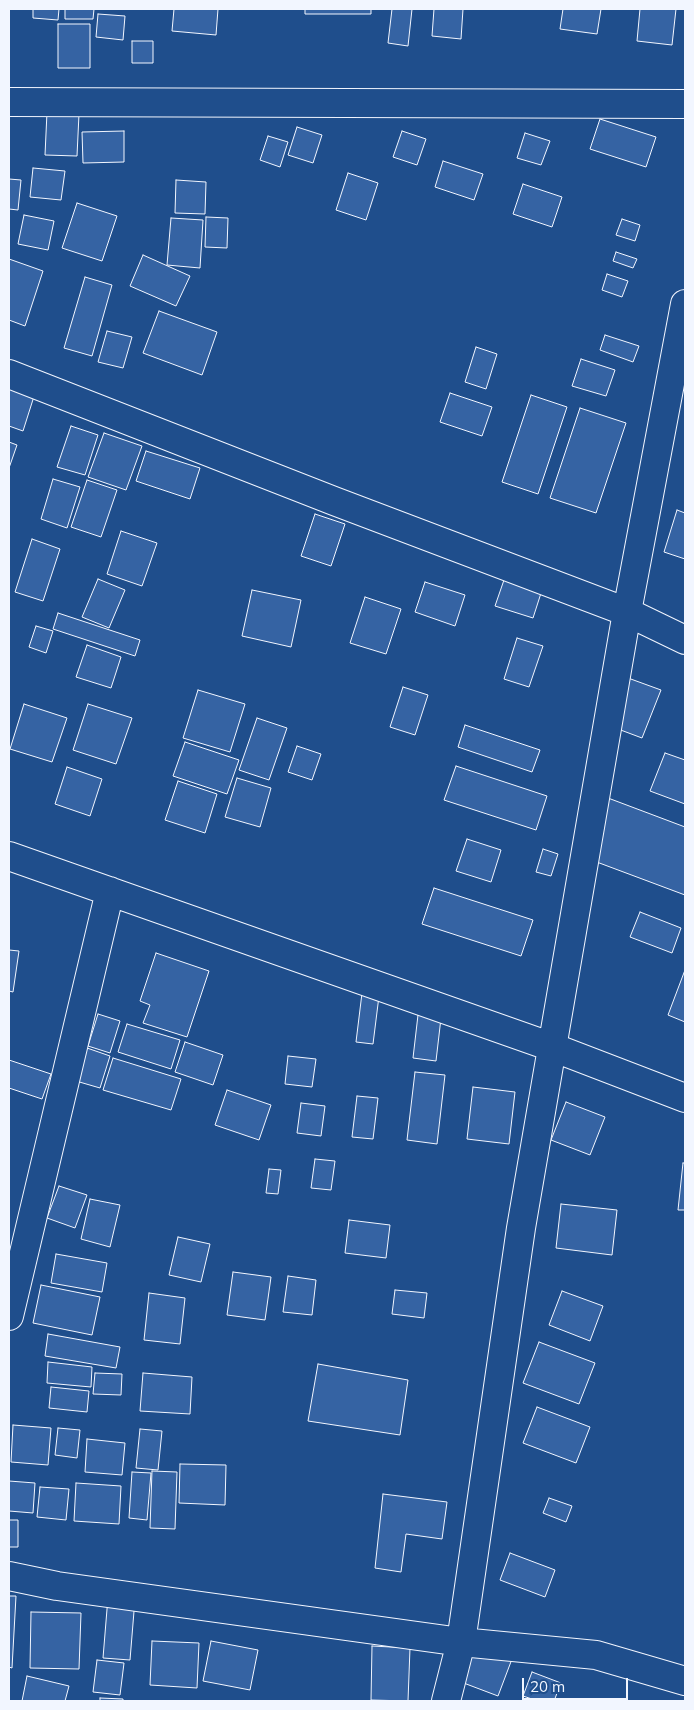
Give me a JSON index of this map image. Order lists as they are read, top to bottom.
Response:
{
  "scale_bar": "20 m"
}
